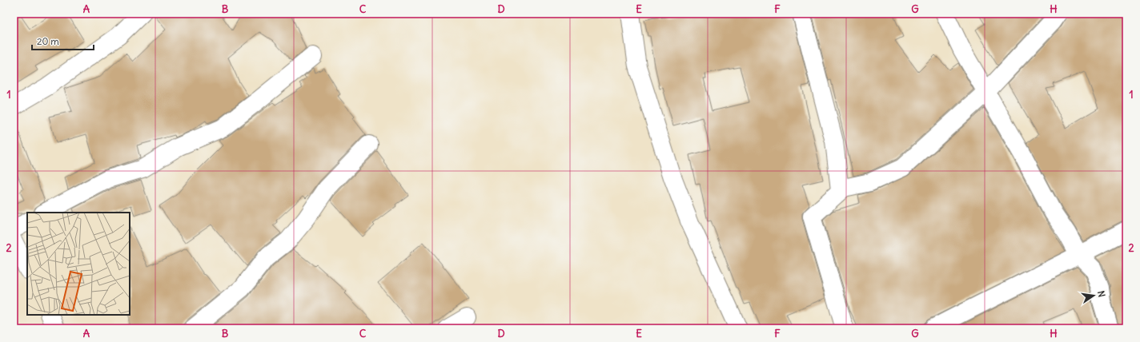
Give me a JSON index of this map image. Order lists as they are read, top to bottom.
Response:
{
  "scale_bar": "20 m",
  "north": "right",
  "grid": {
    "columns": [
      "A",
      "B",
      "C",
      "D",
      "E",
      "F",
      "G",
      "H"
    ],
    "rows": ["1", "2"]
  }
}
